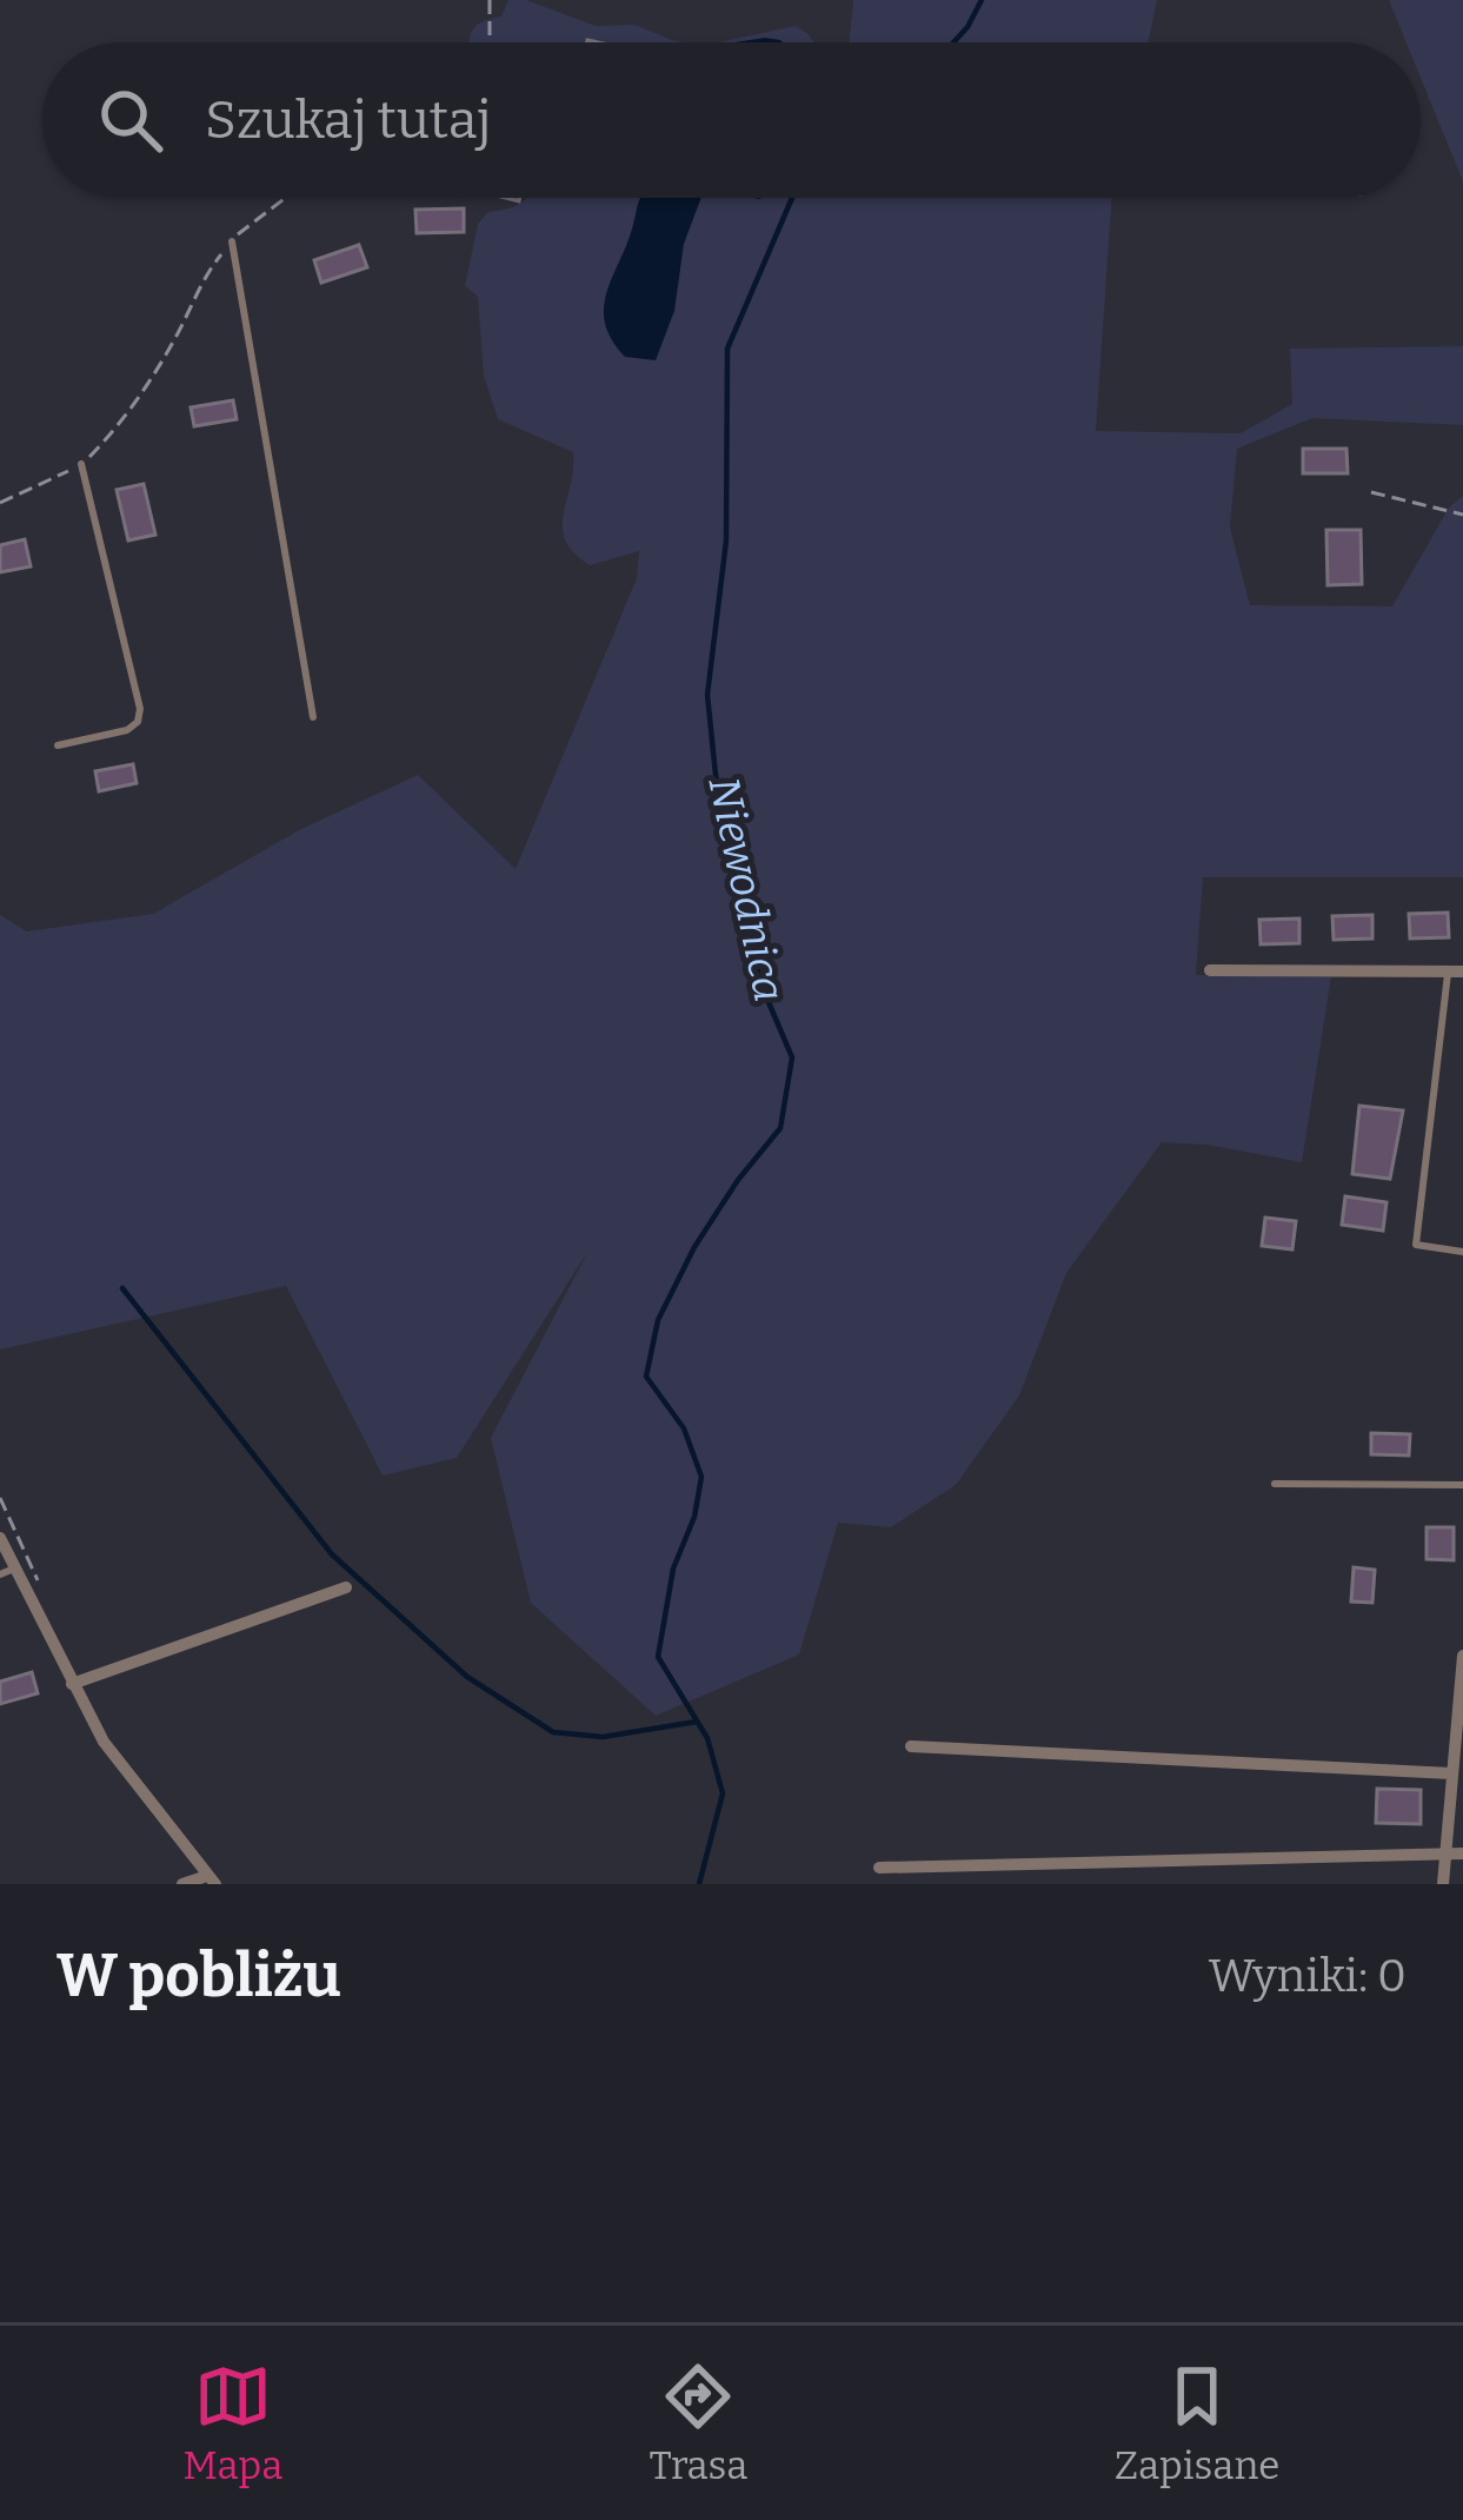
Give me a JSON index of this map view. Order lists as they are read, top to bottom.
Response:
{
  "water": ["Niewodnica"],
  "page": {
    "search": "Szukaj tutaj",
    "heading": ["W pobliżu", "Wyniki: 0"],
    "nav": ["Mapa", "Trasa", "Zapisane"]
  }
}
